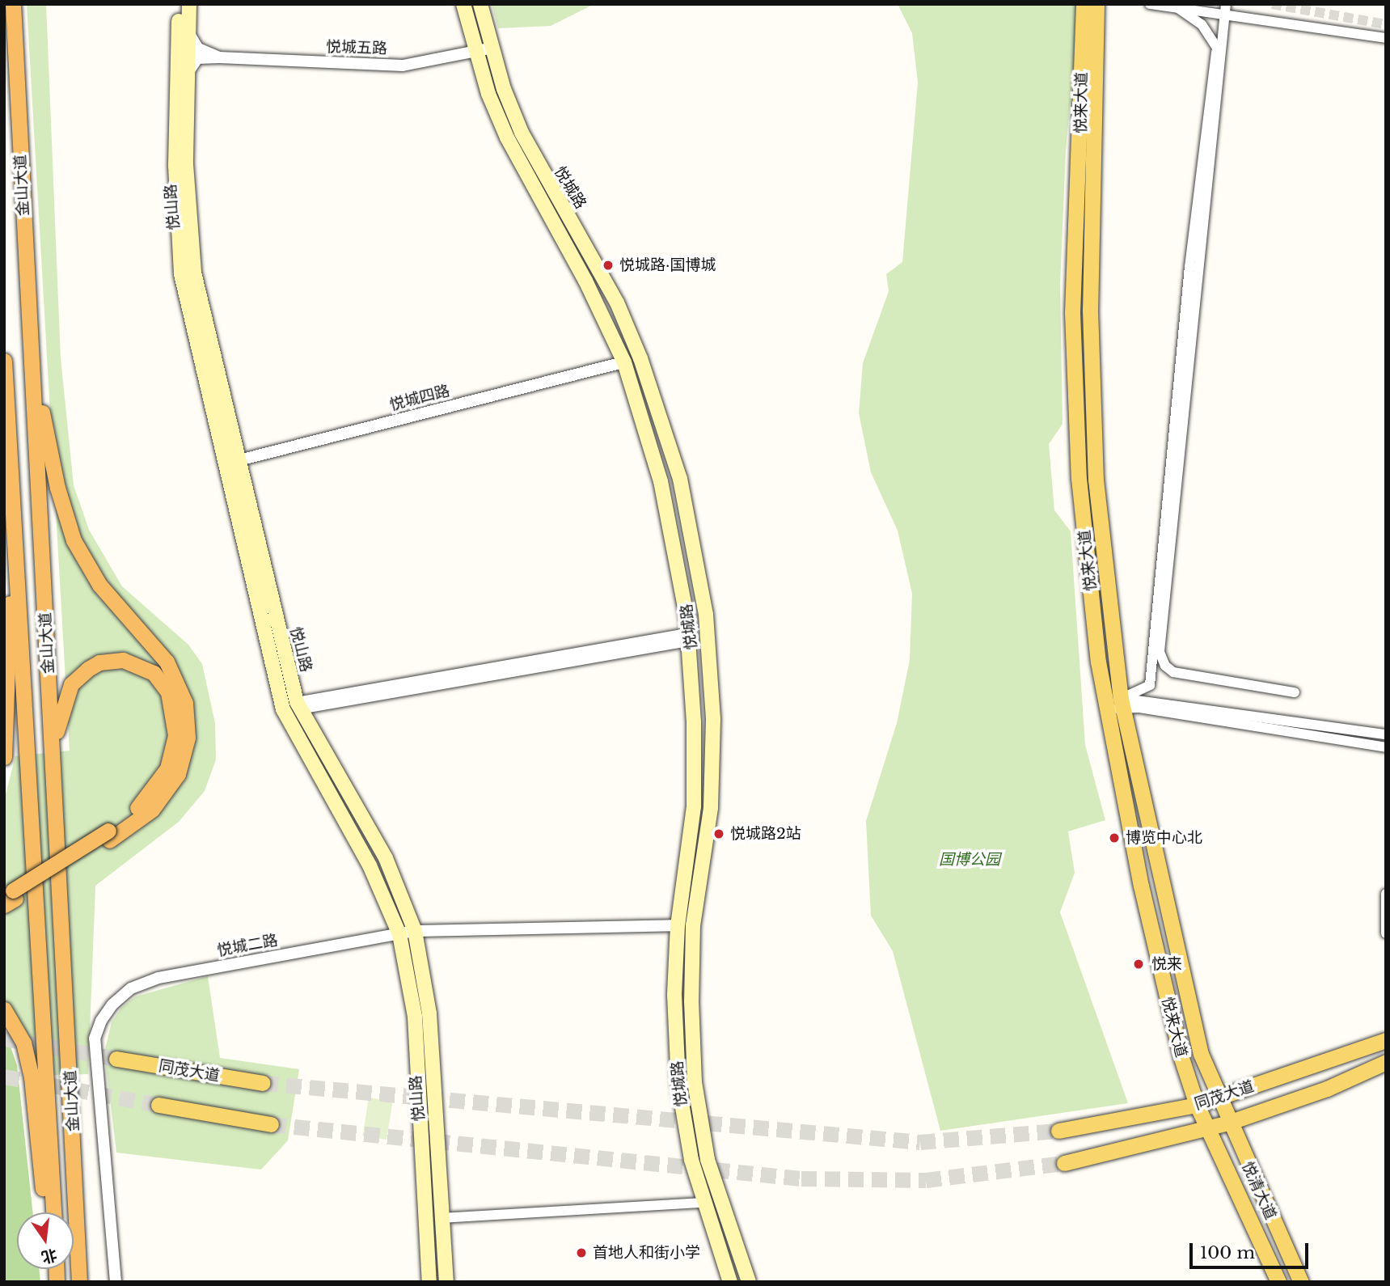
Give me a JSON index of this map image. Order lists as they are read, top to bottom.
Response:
{
  "streets": {
    "highway": ["金山大道"],
    "main road": [
      "悦来大道",
      "悦城路",
      "悦山路",
      "同茂大道",
      "悦清大道"
    ],
    "street": ["悦城五路", "悦城四路", "悦城二路"]
  },
  "crossings": [
    ["悦城五路", "悦城路"],
    ["悦来大道", "同茂大道"],
    ["悦来大道", "悦清大道"],
    ["悦城路", "悦城四路"],
    ["悦城路", "悦城二路"],
    ["悦山路", "悦城四路"],
    ["悦山路", "悦城二路"],
    ["同茂大道", "悦清大道"]
  ],
  "parks": ["国博公园"],
  "places": [
    "悦城路·国博城",
    "悦城路2站",
    "博览中心北",
    "悦来",
    "首地人和街小学"
  ],
  "scale_bar": "100 m",
  "north": "bottom"
}
